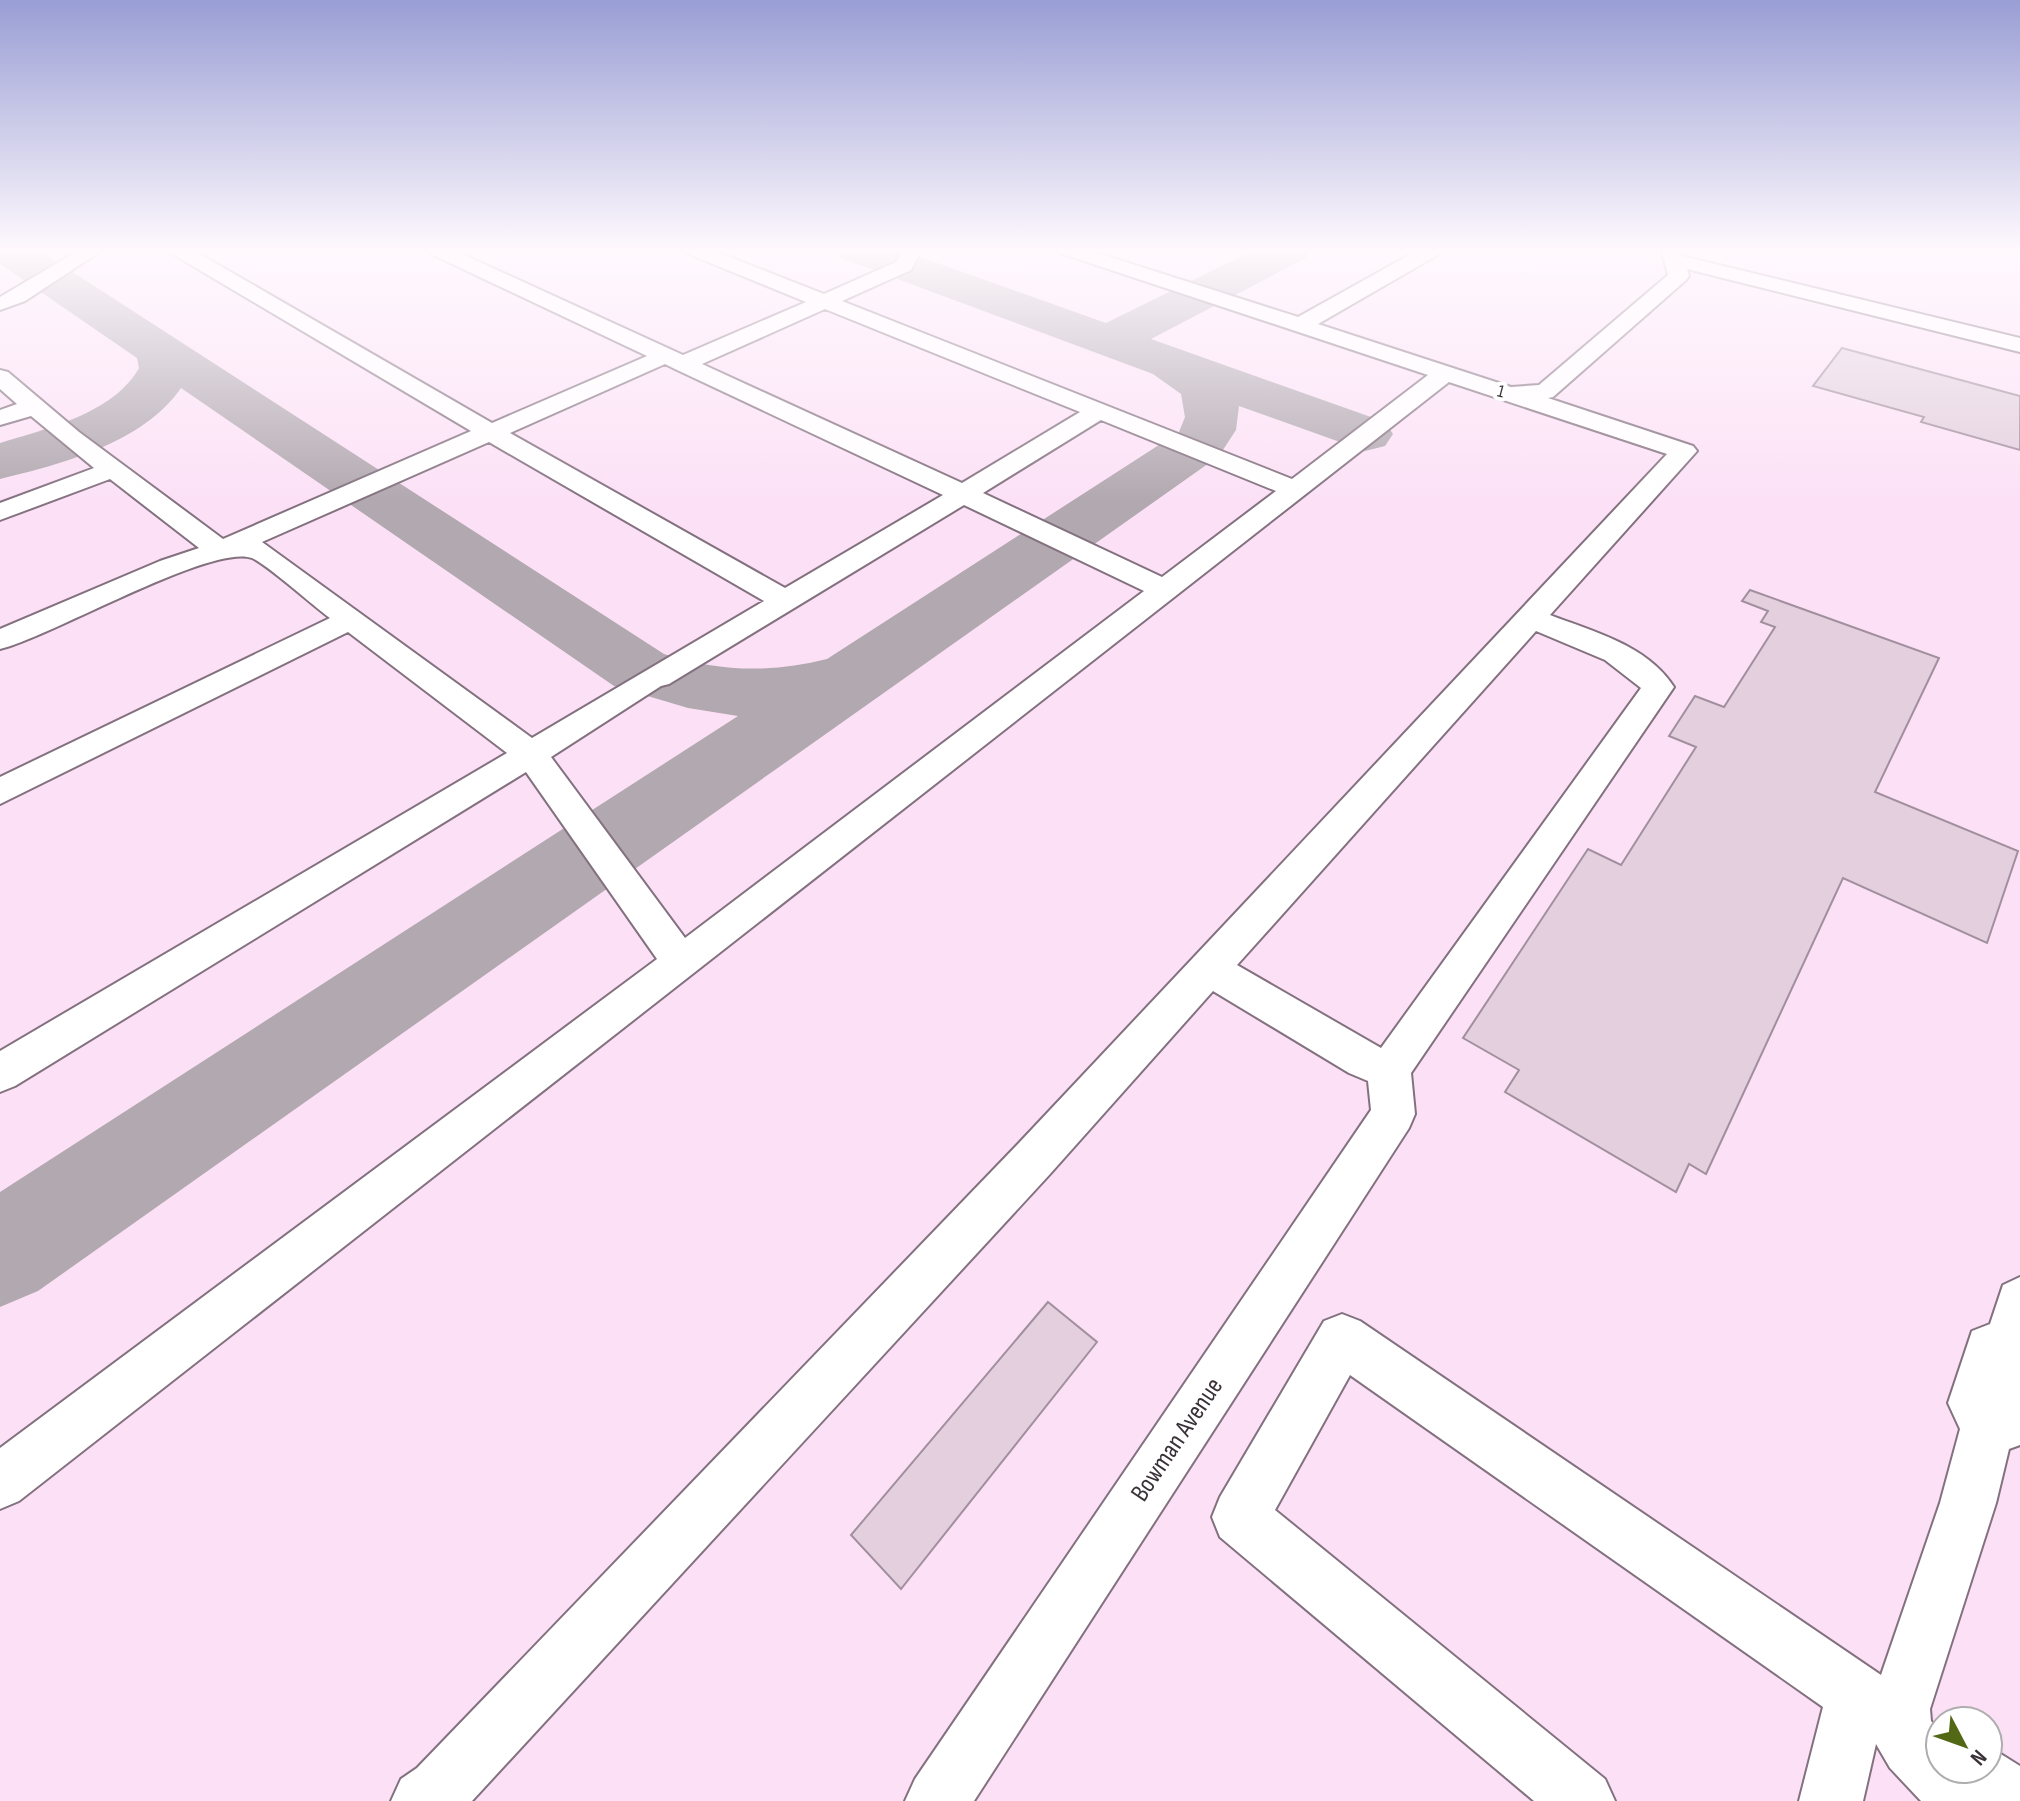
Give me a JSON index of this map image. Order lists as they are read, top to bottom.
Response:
{
  "streets": {
    "lane": ["1", "Bowman Avenue"]
  },
  "north": "bottom right"
}
